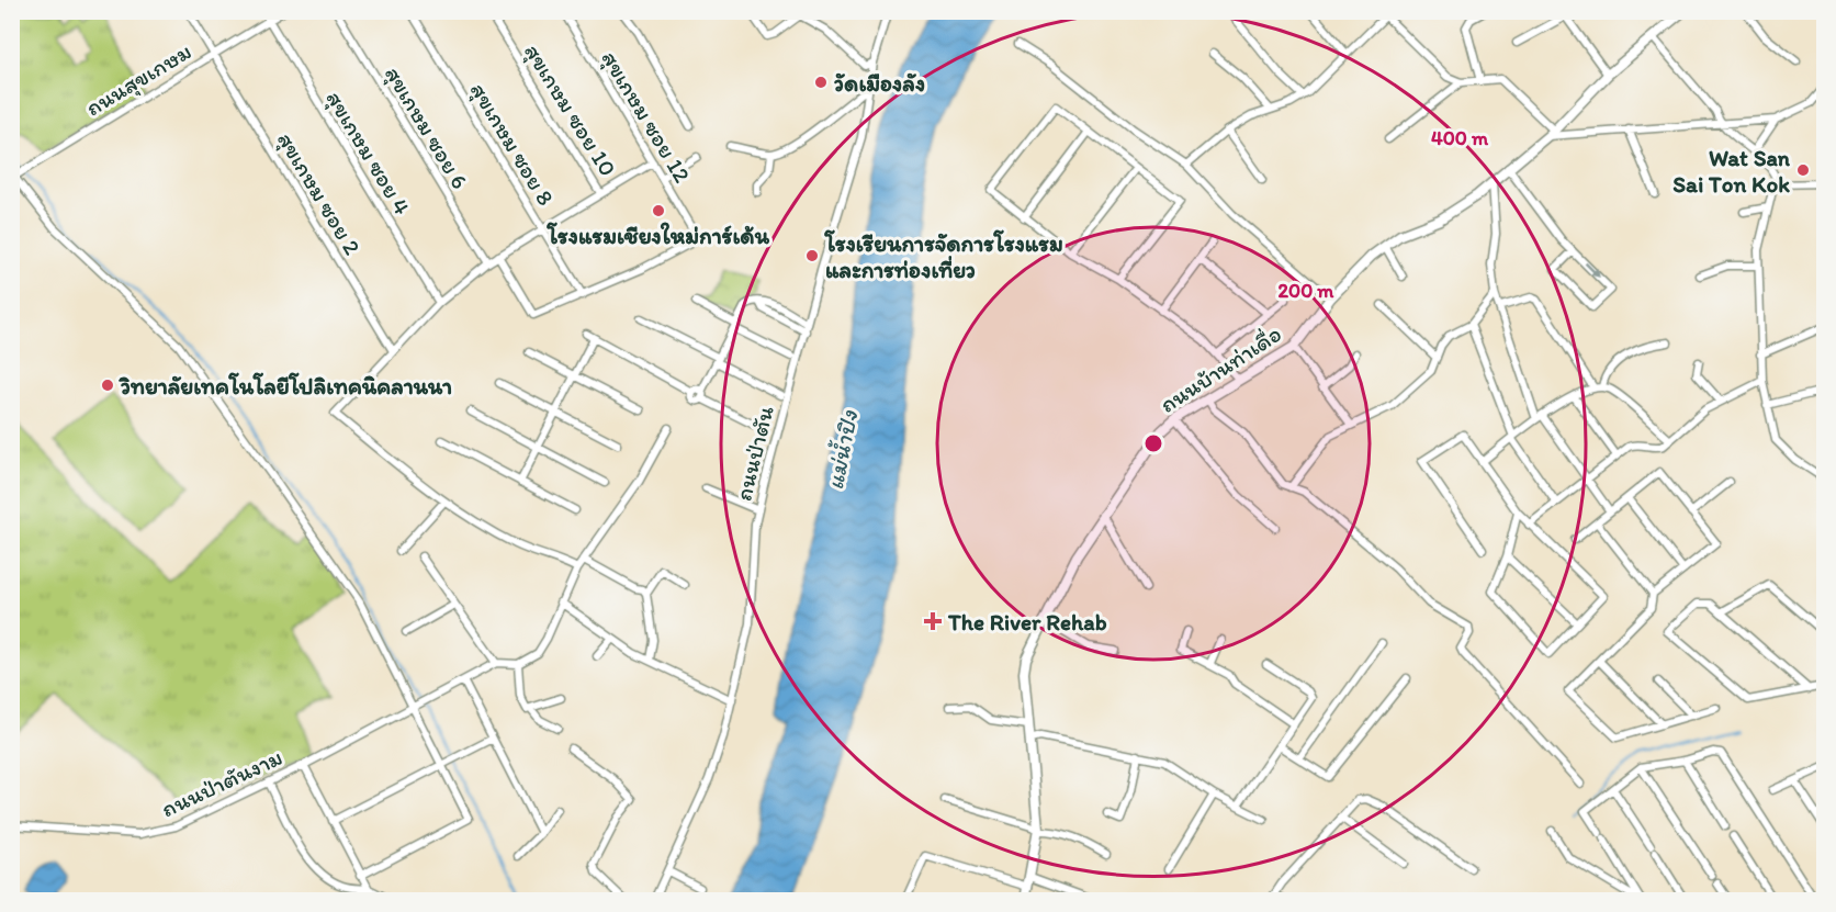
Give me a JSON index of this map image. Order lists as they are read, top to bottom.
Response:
{
  "streets": {
    "street": [
      "ถนนสุขเกษม",
      "สุขเกษม ซอย 10",
      "สุขเกษม ซอย 12",
      "สุขเกษม ซอย 6",
      "สุขเกษม ซอย 8",
      "สุขเกษม ซอย 4",
      "สุขเกษม ซอย 2",
      "ถนนบ้านท่าเดื่อ",
      "ถนนป่าตัน",
      "ถนนป่าตันงาม"
    ]
  },
  "crossings": [
    ["ถนนสุขเกษม", "สุขเกษม ซอย 4"],
    ["ถนนสุขเกษม", "สุขเกษม ซอย 2"],
    ["สุขเกษม ซอย 12", "สุขเกษม ซอย 8"]
  ],
  "water": ["แม่น้ำปิง"],
  "places": {
    "other": [
      "วัดเมืองลัง",
      "Wat San Sai Ton Kok",
      "โรงแรมเชียงใหม่การ์เด้น",
      "โรงเรียนการจัดการโรงแรม และการท่องเที่ยว",
      "วิทยาลัยเทคโนโลยีโปลิเทคนิคลานนา"
    ],
    "health": ["The River Rehab"]
  },
  "rings": ["400 m", "200 m"]
}
